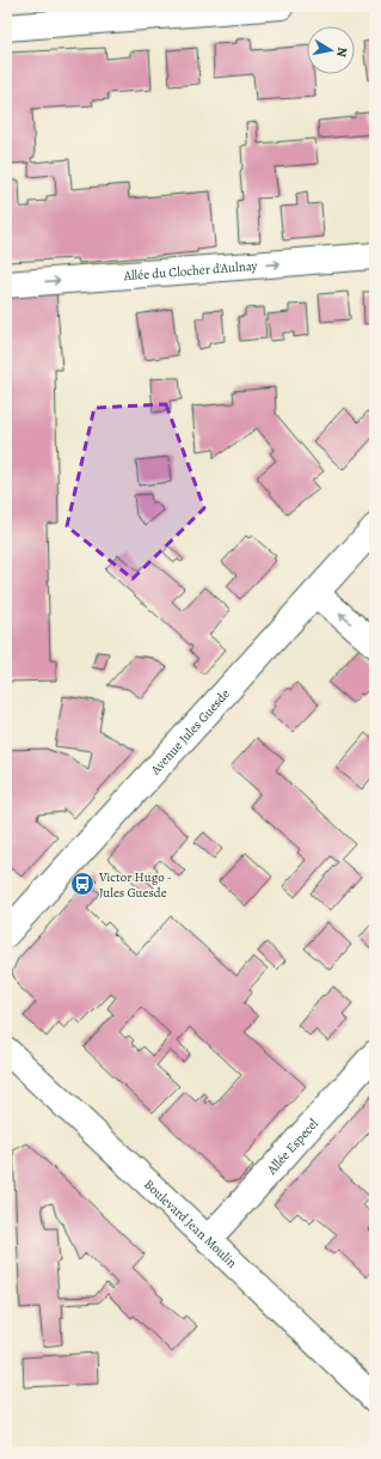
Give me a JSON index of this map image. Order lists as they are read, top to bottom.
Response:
{
  "streets": {
    "street": [
      "Allée du Clocher d'Aulnay",
      "Avenue Jules Guesde",
      "Allée Especel",
      "Boulevard Jean Moulin"
    ]
  },
  "crossings": [
    ["Allée Especel", "Boulevard Jean Moulin"]
  ],
  "one_way": ["Allée du Clocher d'Aulnay"],
  "places": {
    "bus stop": ["Victor Hugo - Jules Guesde"]
  },
  "north": "right"
}
